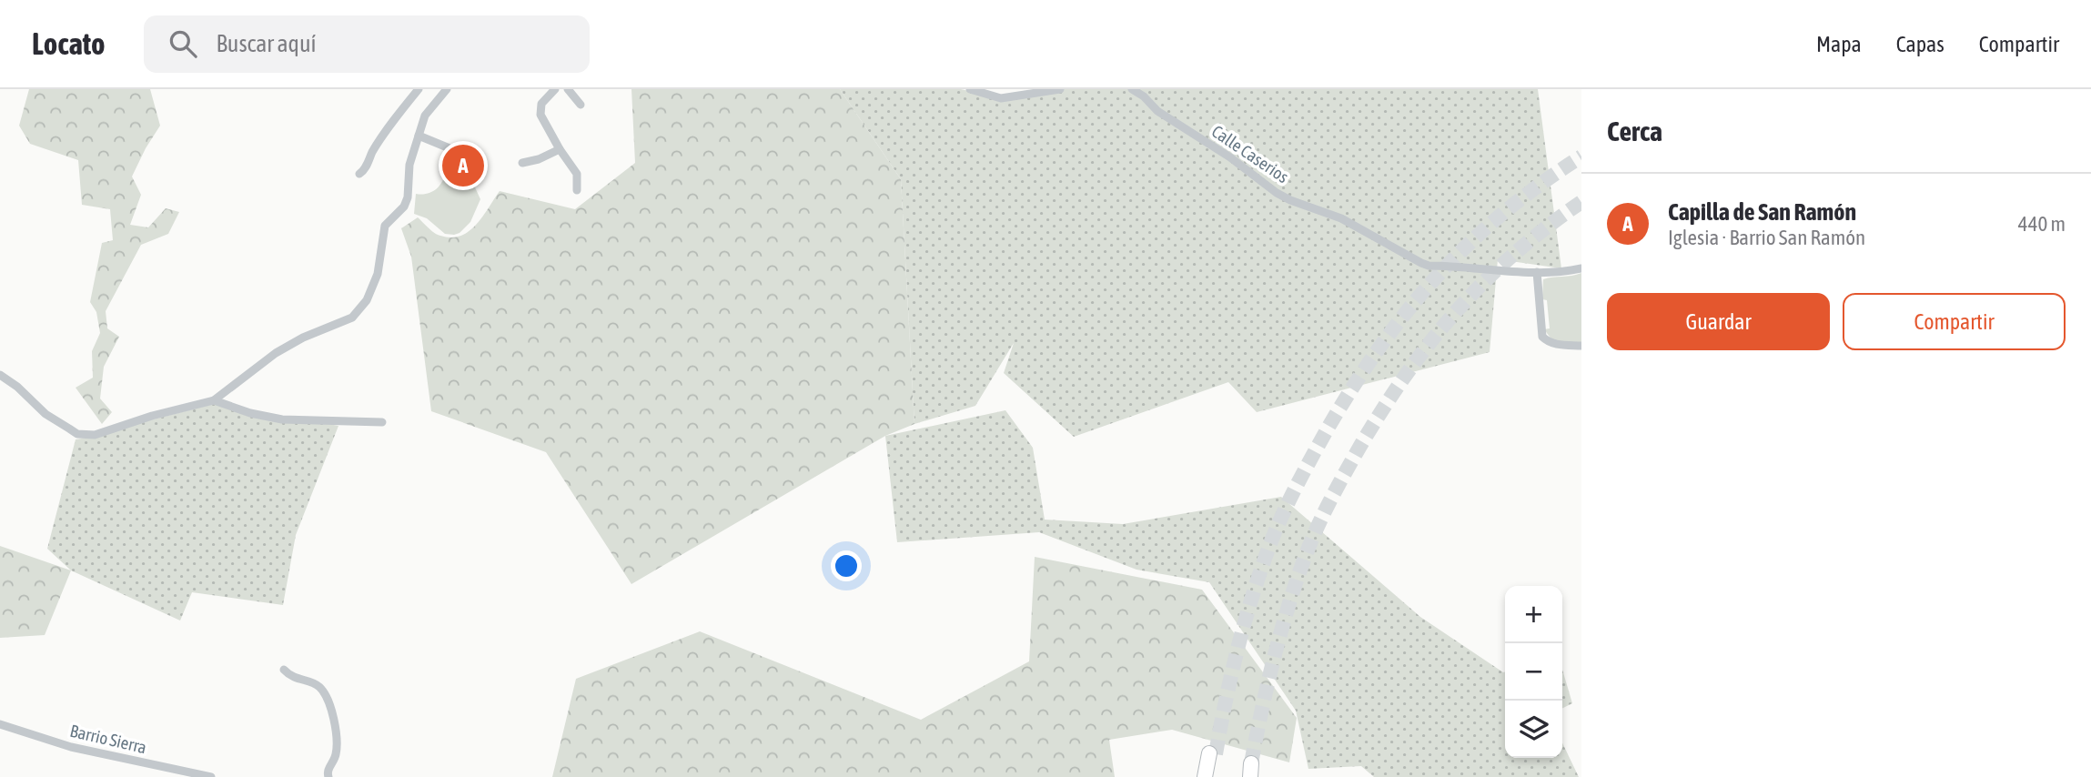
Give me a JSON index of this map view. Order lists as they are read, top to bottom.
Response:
{
  "streets": {
    "street": ["Calle Caserios", "Barrio Sierra"]
  },
  "page": {
    "header": "Locato",
    "search": "Buscar aquí",
    "nav": ["Mapa", "Capas", "Compartir"],
    "heading": "Cerca",
    "pins": "A",
    "list": [
      {
        "mark": "A",
        "name": "Capilla de San Ramón",
        "note": "Iglesia · Barrio San Ramón",
        "value": "440 m"
      }
    ],
    "buttons": ["Guardar", "Compartir"],
    "map_buttons": ["+", "−"]
  }
}
